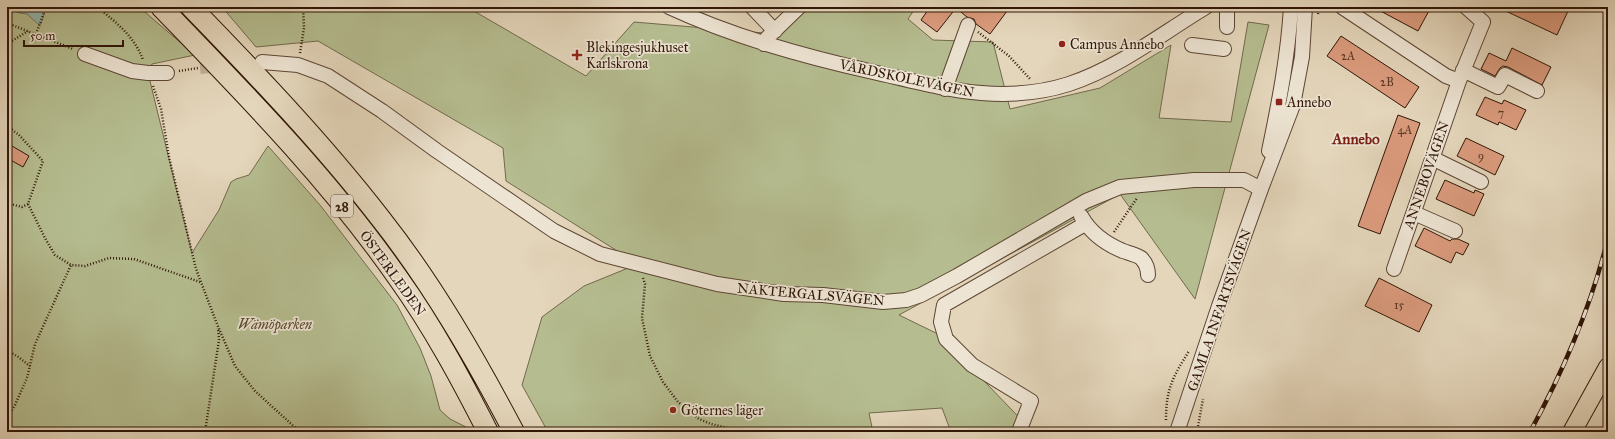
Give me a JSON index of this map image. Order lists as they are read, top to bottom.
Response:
{
  "streets": {
    "highway": ["28", "ÖSTERLEDEN"],
    "street": [
      "VÅRDSKOLEVÄGEN",
      "ANNEBOVÄGEN",
      "NÄKTERGALSVÄGEN",
      "GAMLA INFARTSVÄGEN"
    ]
  },
  "crossings": [
    ["NÄKTERGALSVÄGEN", "GAMLA INFARTSVÄGEN"]
  ],
  "districts": ["Annebo"],
  "parks": ["Wämöparken"],
  "places": {
    "other": ["Campus Annebo", "Göternes läger"],
    "health": ["Blekingesjukhuset Karlskrona"],
    "transit": ["Annebo"]
  },
  "house_numbers": [
    "2A",
    "2B",
    "7",
    "4A",
    "9",
    "15"
  ],
  "scale_bar": "50 m"
}
